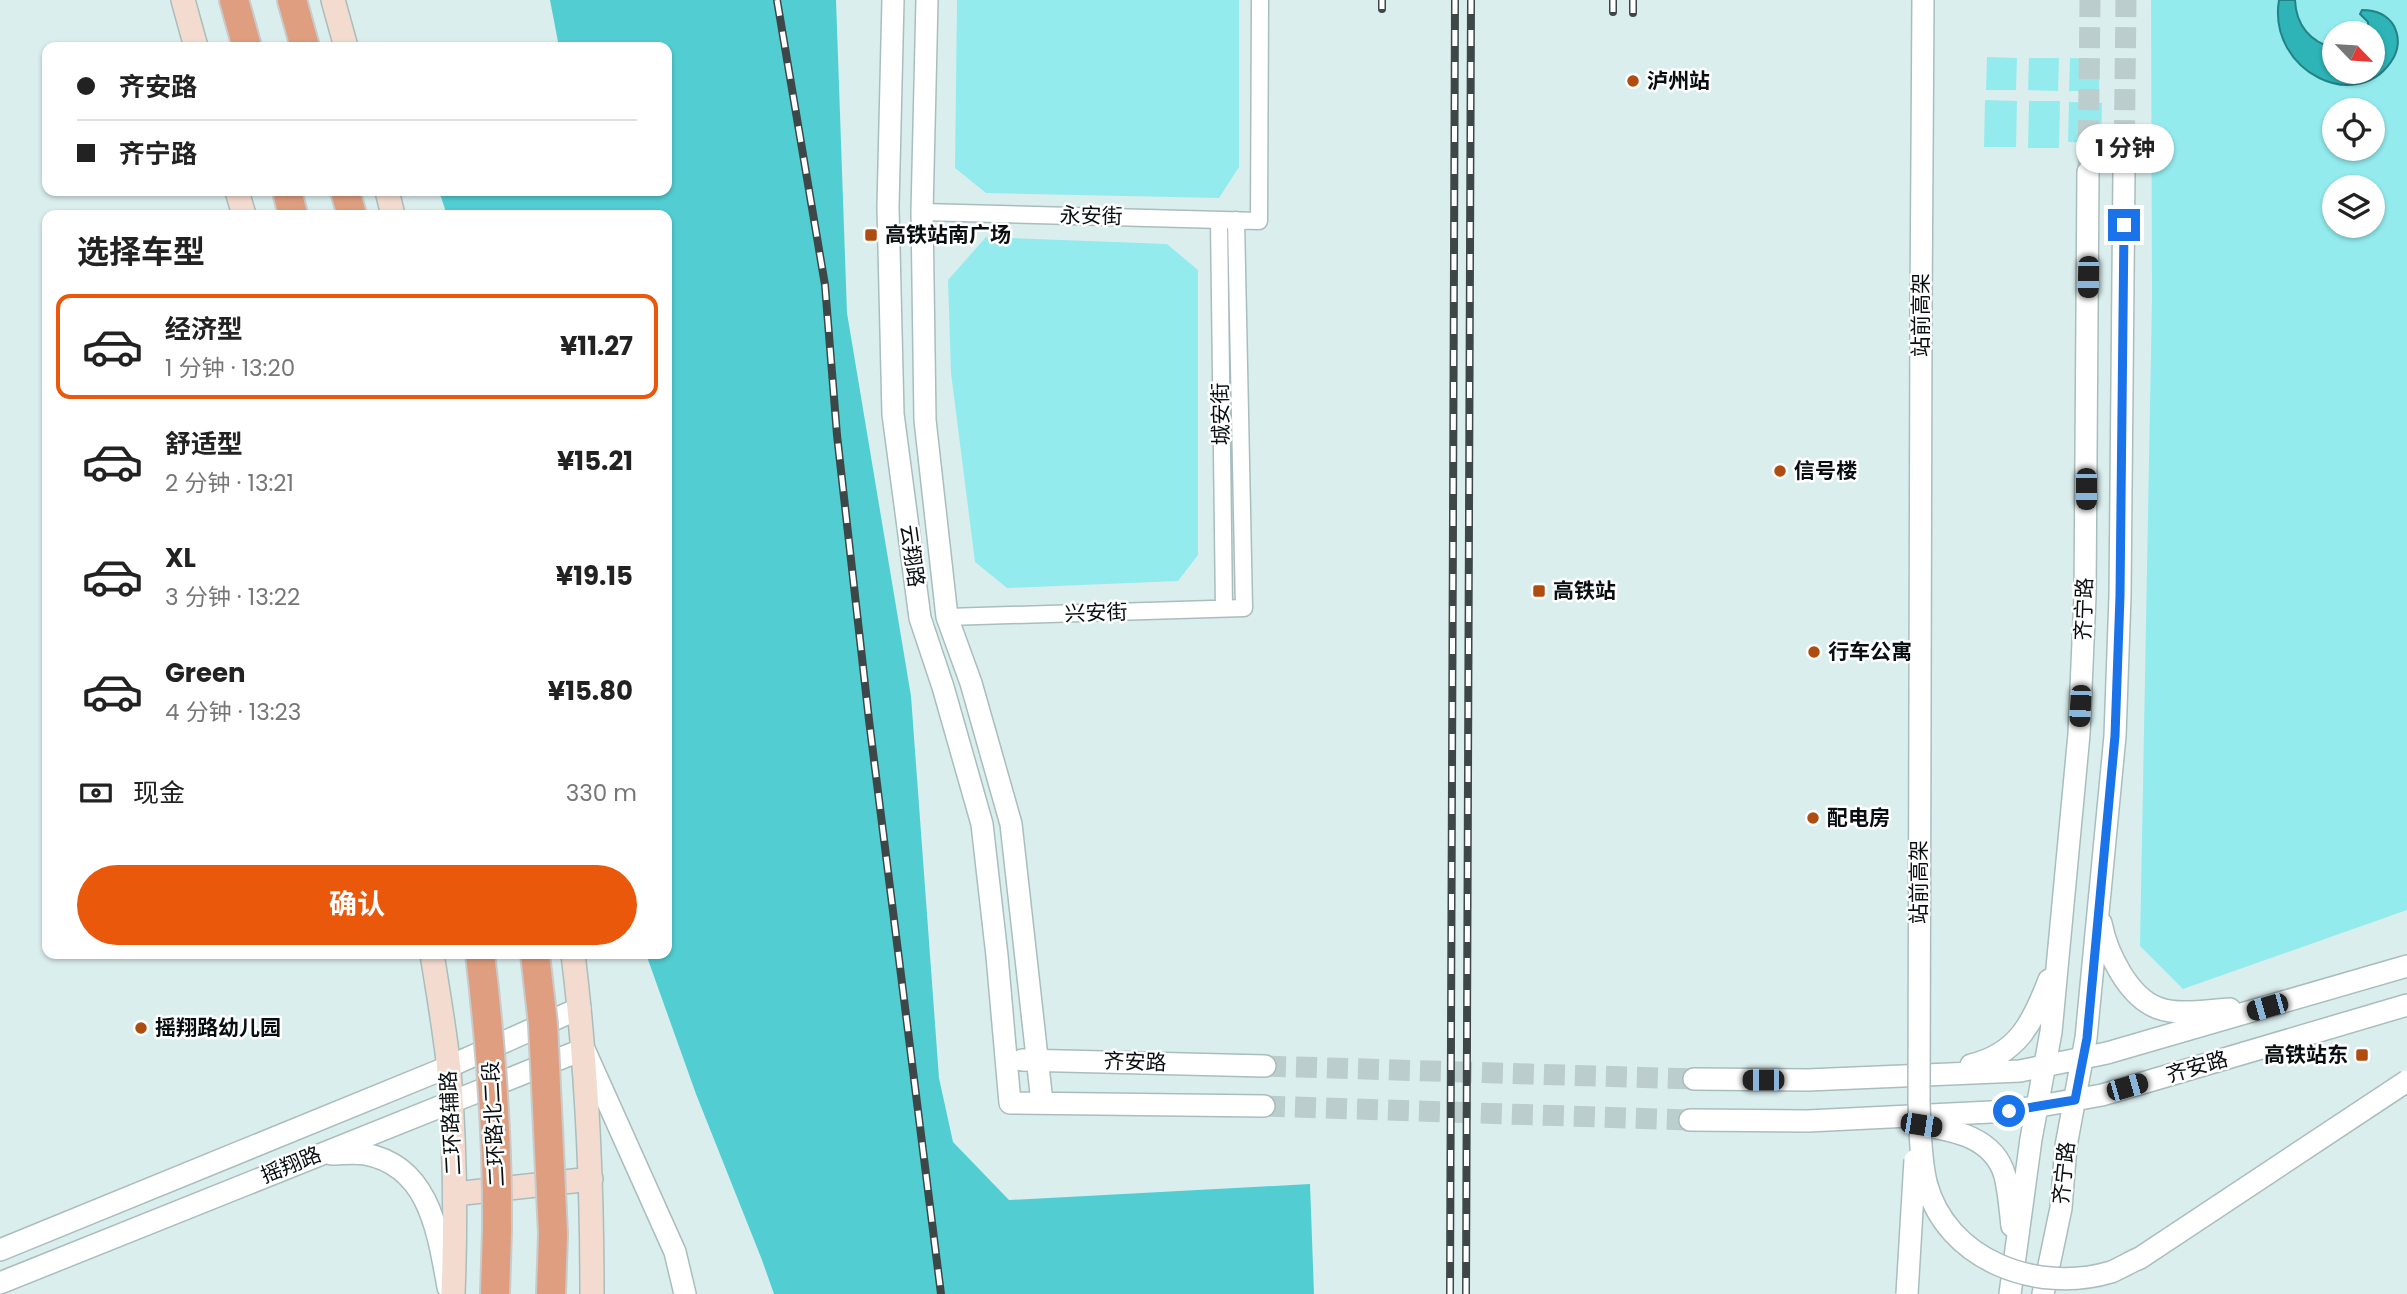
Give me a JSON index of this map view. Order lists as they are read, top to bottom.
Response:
{
  "streets": {
    "highway": ["二环路北二段"],
    "main road": ["二环路辅路"],
    "street": [
      "永安街",
      "站前高架",
      "城安街",
      "云翔路",
      "齐宁路",
      "兴安街",
      "齐安路",
      "摇翔路"
    ]
  },
  "crossings": [
    ["永安街", "城安街"],
    ["永安街", "云翔路"],
    ["城安街", "兴安街"],
    ["云翔路", "兴安街"],
    ["云翔路", "齐安路"],
    ["齐宁路", "齐安路"],
    ["二环路辅路", "摇翔路"]
  ],
  "places": {
    "other": [
      "泸州站",
      "信号楼",
      "行车公寓",
      "配电房",
      "摇翔路幼儿园"
    ],
    "transit": ["高铁站南广场", "高铁站", "高铁站东"]
  },
  "north": "bottom right",
  "page": {
    "banner": ["齐安路", "齐宁路"],
    "bubble": "1 分钟",
    "heading": "选择车型",
    "list": [
      {
        "name": "经济型",
        "note": "1 分钟 · 13:20",
        "value": "¥11.27"
      },
      {
        "name": "舒适型",
        "note": "2 分钟 · 13:21",
        "value": "¥15.21"
      },
      {
        "name": "XL",
        "note": "3 分钟 · 13:22",
        "value": "¥19.15"
      },
      {
        "name": "Green",
        "note": "4 分钟 · 13:23",
        "value": "¥15.80"
      }
    ],
    "pay": ["现金", "330 m"],
    "buttons": "确认"
  }
}
